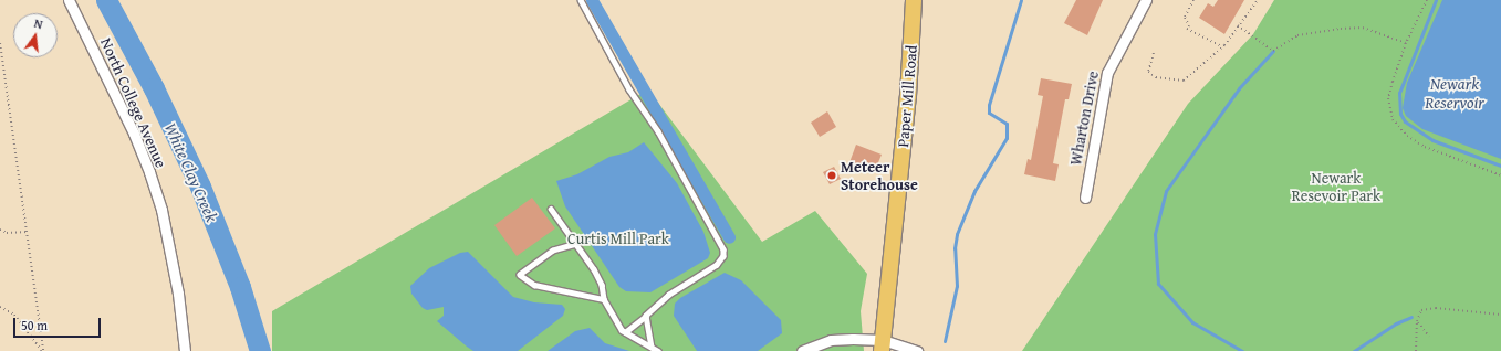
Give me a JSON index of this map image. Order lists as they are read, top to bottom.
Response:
{
  "streets": {
    "main road": ["Paper Mill Road"],
    "street": ["North College Avenue", "Wharton Drive"]
  },
  "water": ["Newark Reservoir", "White Clay Creek"],
  "parks": ["Newark Resevoir Park", "Curtis Mill Park"],
  "places": ["Meteer Storehouse"],
  "scale_bar": "50 m",
  "north": "top"
}
